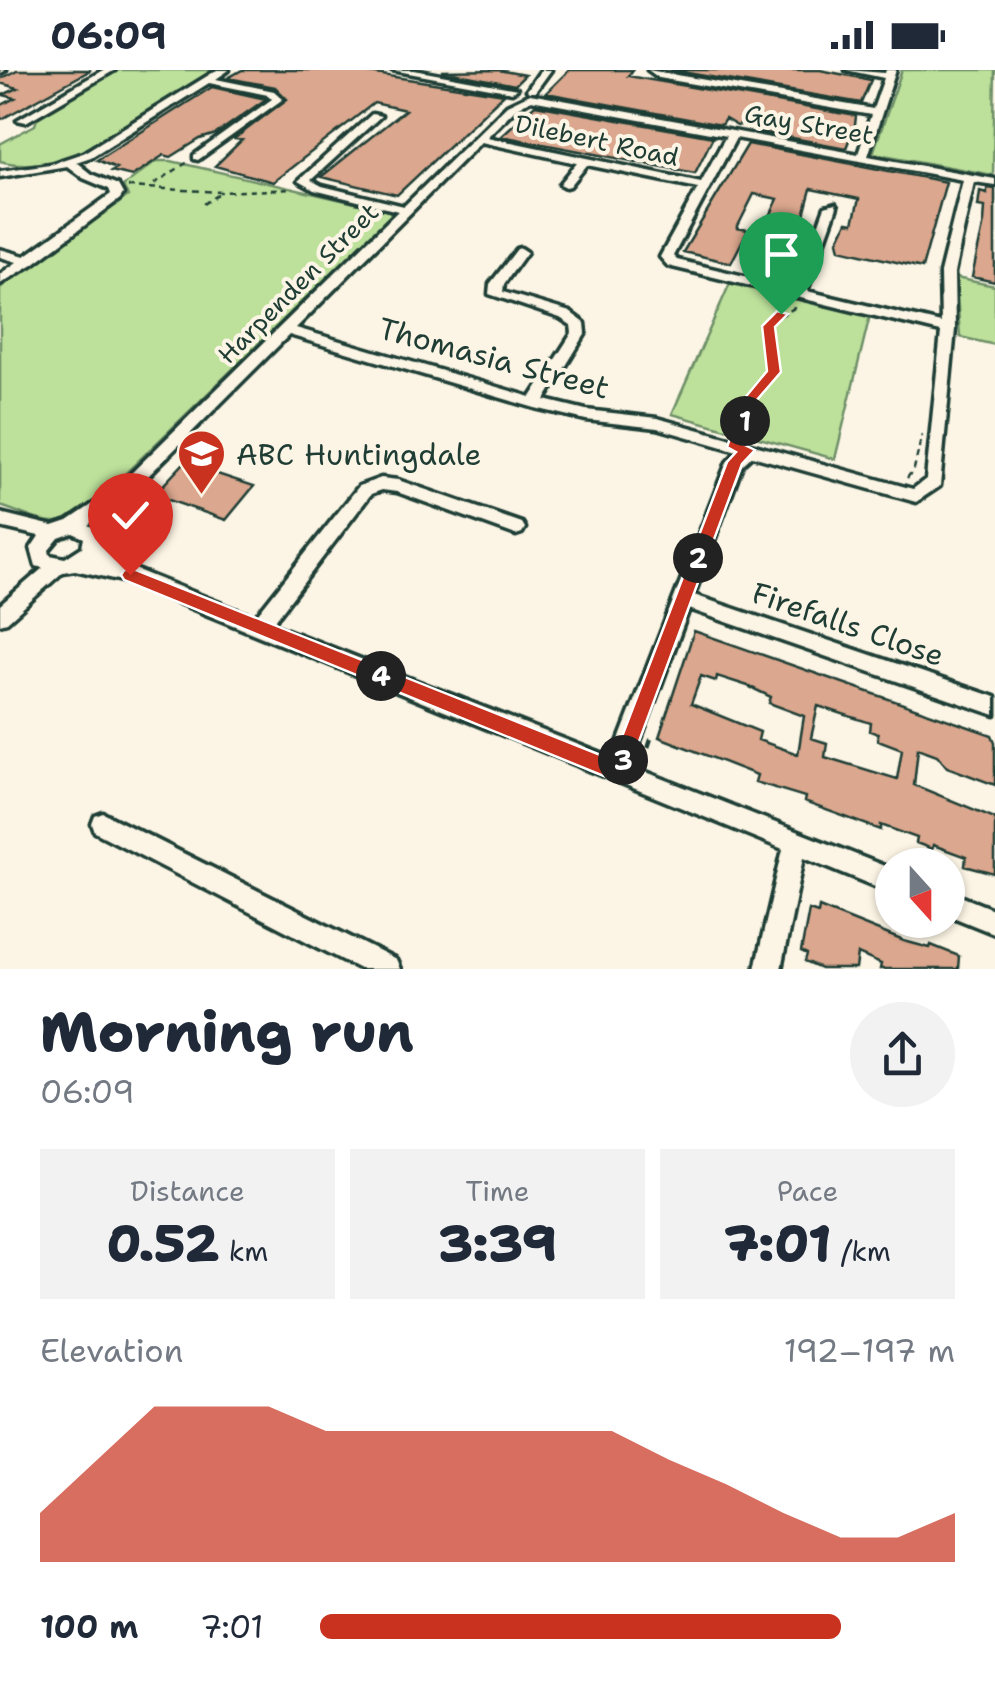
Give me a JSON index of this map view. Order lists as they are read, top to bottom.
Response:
{
  "streets": {
    "street": [
      "Gay Street",
      "Dilebert Road",
      "Harpenden Street",
      "Thomasia Street",
      "Firefalls Close"
    ]
  },
  "crossings": [
    ["Gay Street", "Harpenden Street"],
    ["Dilebert Road", "Harpenden Street"],
    ["Harpenden Street", "Thomasia Street"]
  ],
  "places": {
    "school or university": ["ABC Huntingdale"]
  },
  "north": "bottom",
  "page": {
    "status": "06:09",
    "pins": [
      "1",
      "2",
      "4",
      "3"
    ],
    "heading": ["Morning run", "06:09"],
    "stats": [
      ["Distance", "0.52 km"],
      ["Time", "3:39"],
      ["Pace", "7:01 /km"]
    ],
    "chart": ["Elevation", "192–197 m"],
    "list": [
      {
        "name": "100 m",
        "note": "7:01"
      }
    ]
  }
}
